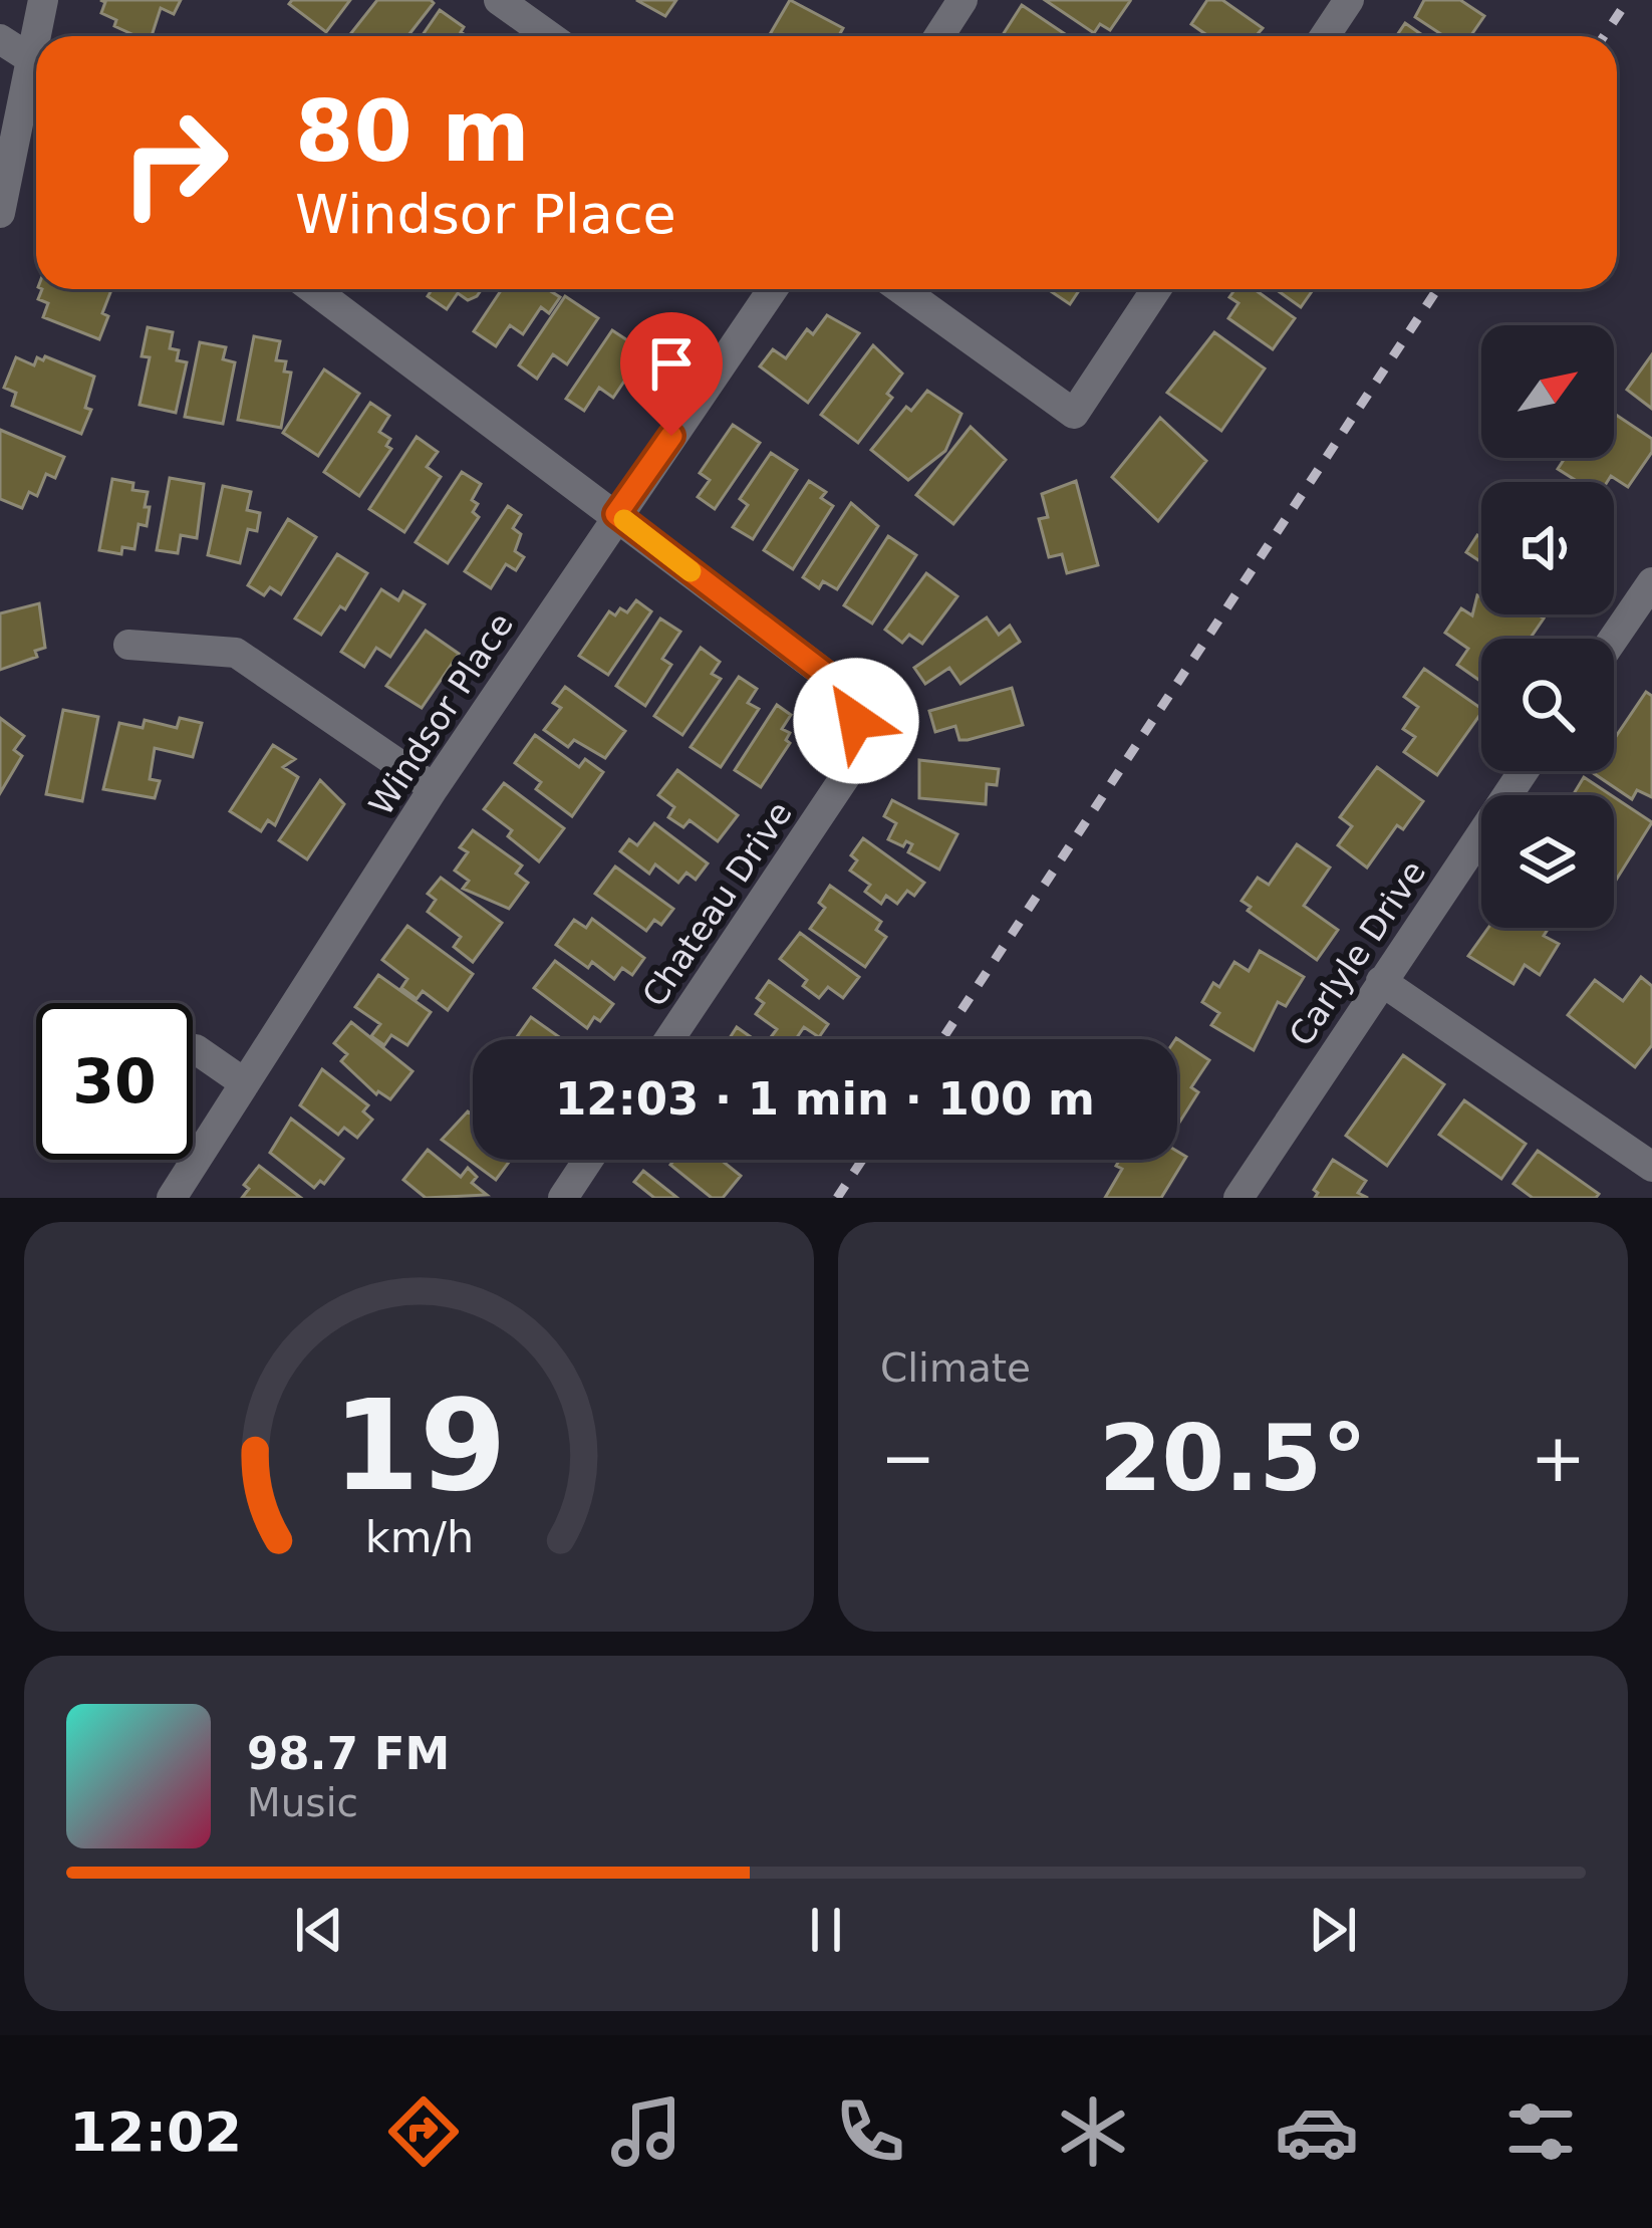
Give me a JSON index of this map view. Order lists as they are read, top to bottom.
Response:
{
  "streets": {
    "street": ["Windsor Place", "Chateau Drive", "Carlyle Drive"]
  },
  "crossings": [
    ["Windsor Place", "Chateau Drive"]
  ],
  "north": "top right",
  "page": {
    "turn": ["80 m", "Windsor Place"],
    "limit": "30",
    "trip": "12:03 · 1 min · 100 m",
    "tile": "Climate",
    "heat": ["−", "20.5°", "+"],
    "song": ["98.7 FM", "Music"],
    "tabs": "12:02",
    "gauge": ["19", "km/h"]
  }
}
